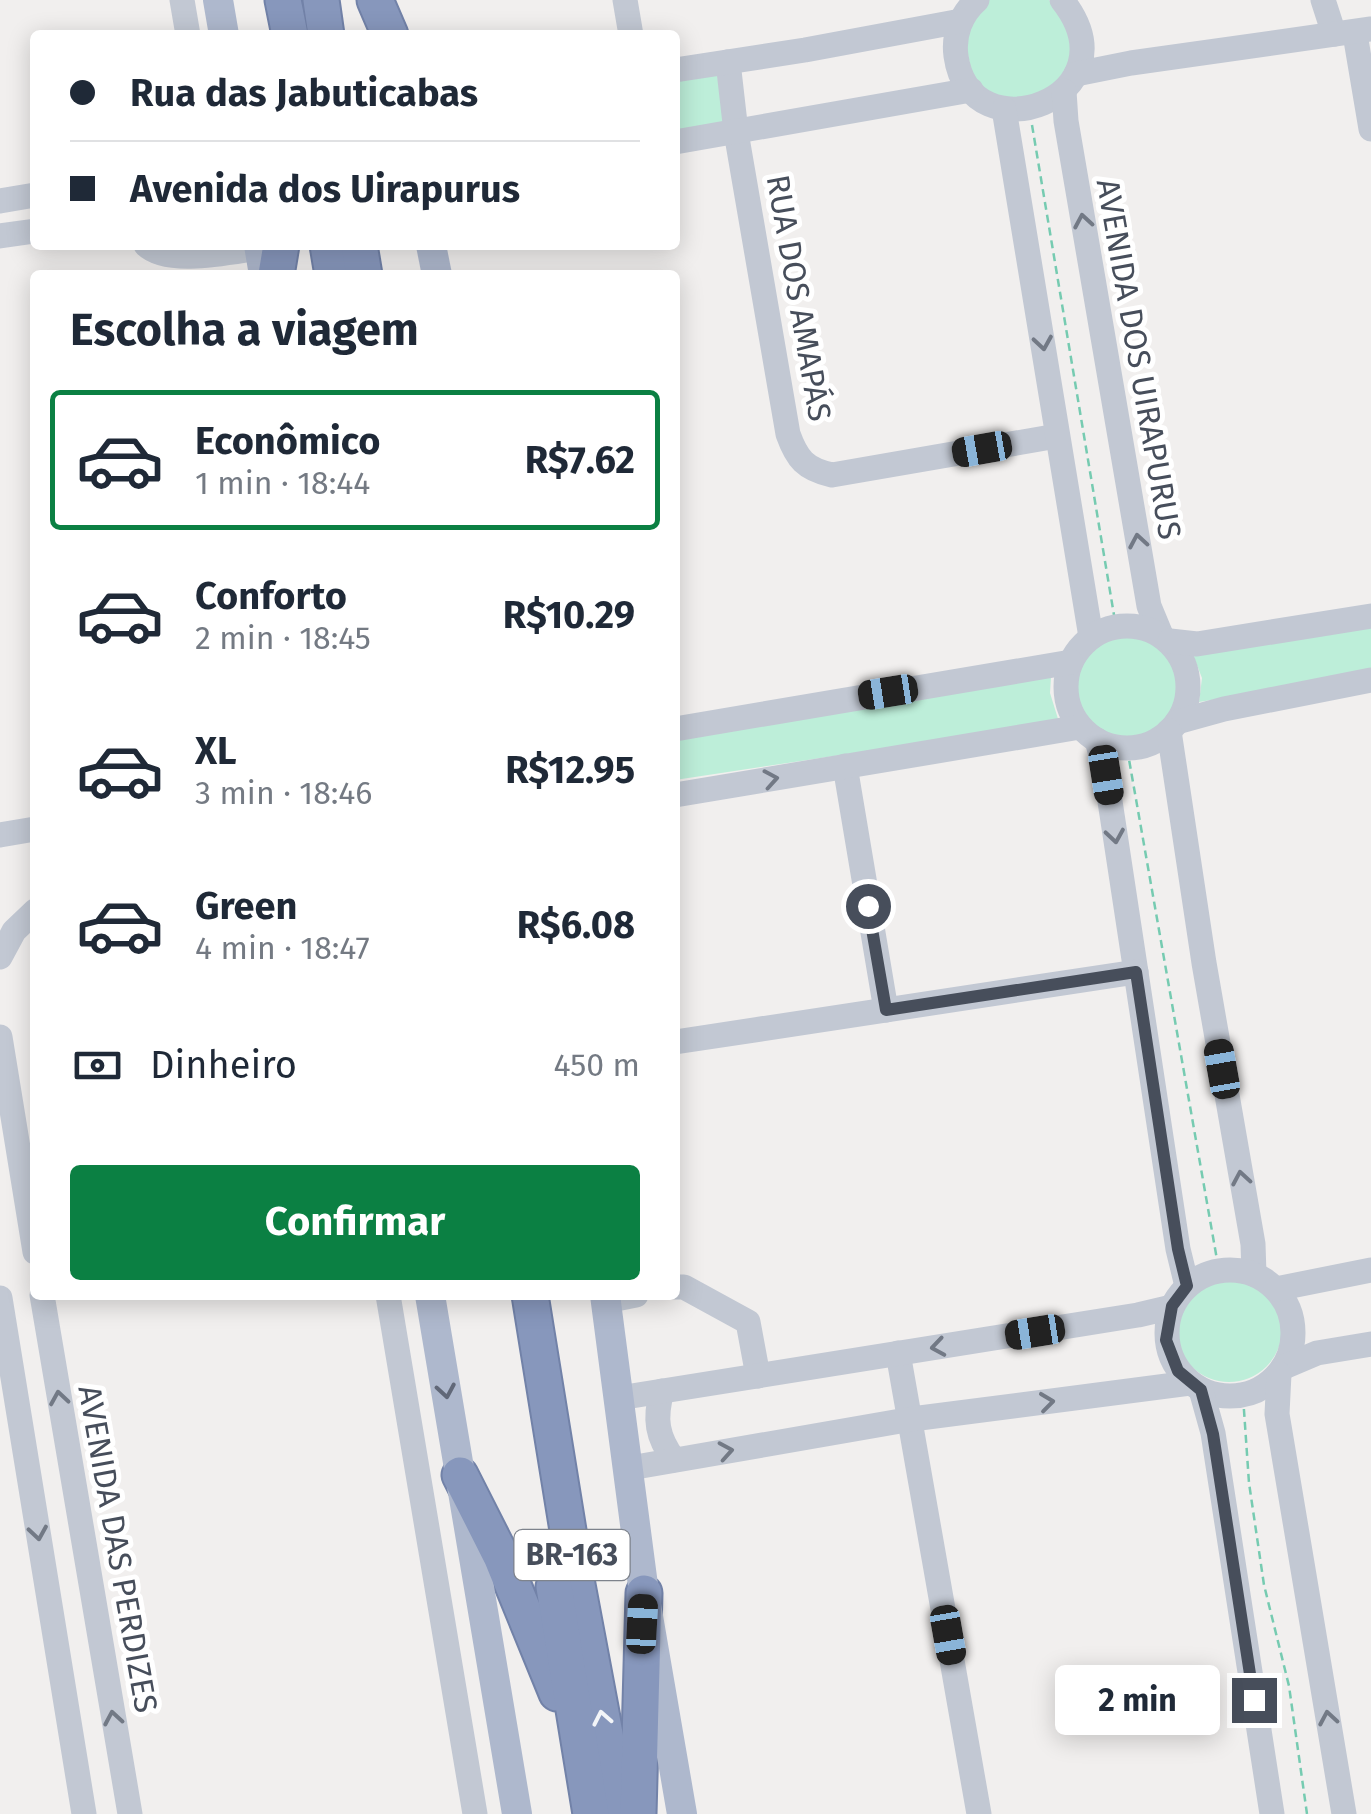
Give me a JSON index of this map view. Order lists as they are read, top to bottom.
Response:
{
  "streets": {
    "highway": ["BR-163"],
    "street": ["RUA DOS AMAPÁS", "AVENIDA DOS UIRAPURUS", "AVENIDA DAS PERDIZES"]
  },
  "page": {
    "banner": ["Rua das Jabuticabas", "Avenida dos Uirapurus"],
    "heading": "Escolha a viagem",
    "list": [
      {
        "name": "Econômico",
        "note": "1 min · 18:44",
        "value": "R$7.62"
      },
      {
        "name": "Conforto",
        "note": "2 min · 18:45",
        "value": "R$10.29"
      },
      {
        "name": "XL",
        "note": "3 min · 18:46",
        "value": "R$12.95"
      },
      {
        "name": "Green",
        "note": "4 min · 18:47",
        "value": "R$6.08"
      }
    ],
    "pay": ["Dinheiro", "450 m"],
    "buttons": "Confirmar",
    "bubble": "2 min"
  }
}
